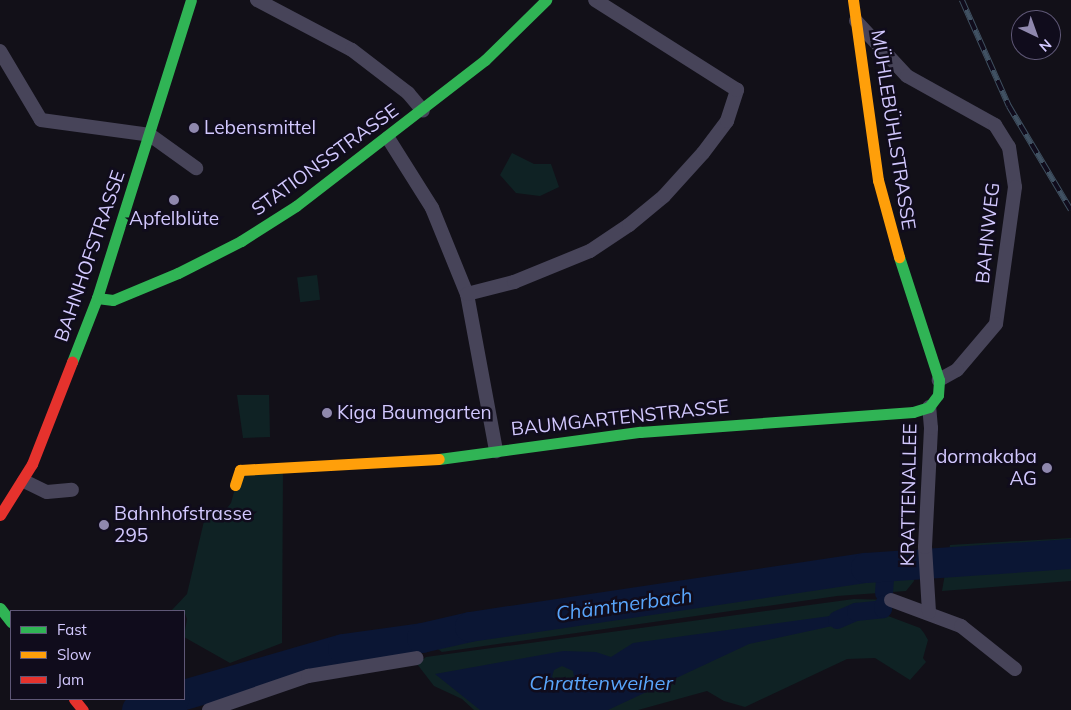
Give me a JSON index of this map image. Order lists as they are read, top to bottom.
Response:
{
  "streets": {
    "street": [
      "MÜHLEBÜHLSTRASSE",
      "STATIONSSTRASSE",
      "BAHNWEG",
      "BAHNHOFSTRASSE",
      "BAUMGARTENSTRASSE",
      "KRATTENALLEE"
    ]
  },
  "crossings": [
    ["MÜHLEBÜHLSTRASSE", "BAHNWEG"],
    ["STATIONSSTRASSE", "BAHNHOFSTRASSE"],
    ["BAUMGARTENSTRASSE", "KRATTENALLEE"]
  ],
  "water": ["Chämtnerbach", "Chrattenweiher"],
  "places": [
    "Lebensmittel",
    "Apfelblüte",
    "Kiga Baumgarten",
    "dormakaba AG",
    "Bahnhofstrasse 295"
  ],
  "legend": ["Fast", "Slow", "Jam"],
  "north": "bottom right"
}
